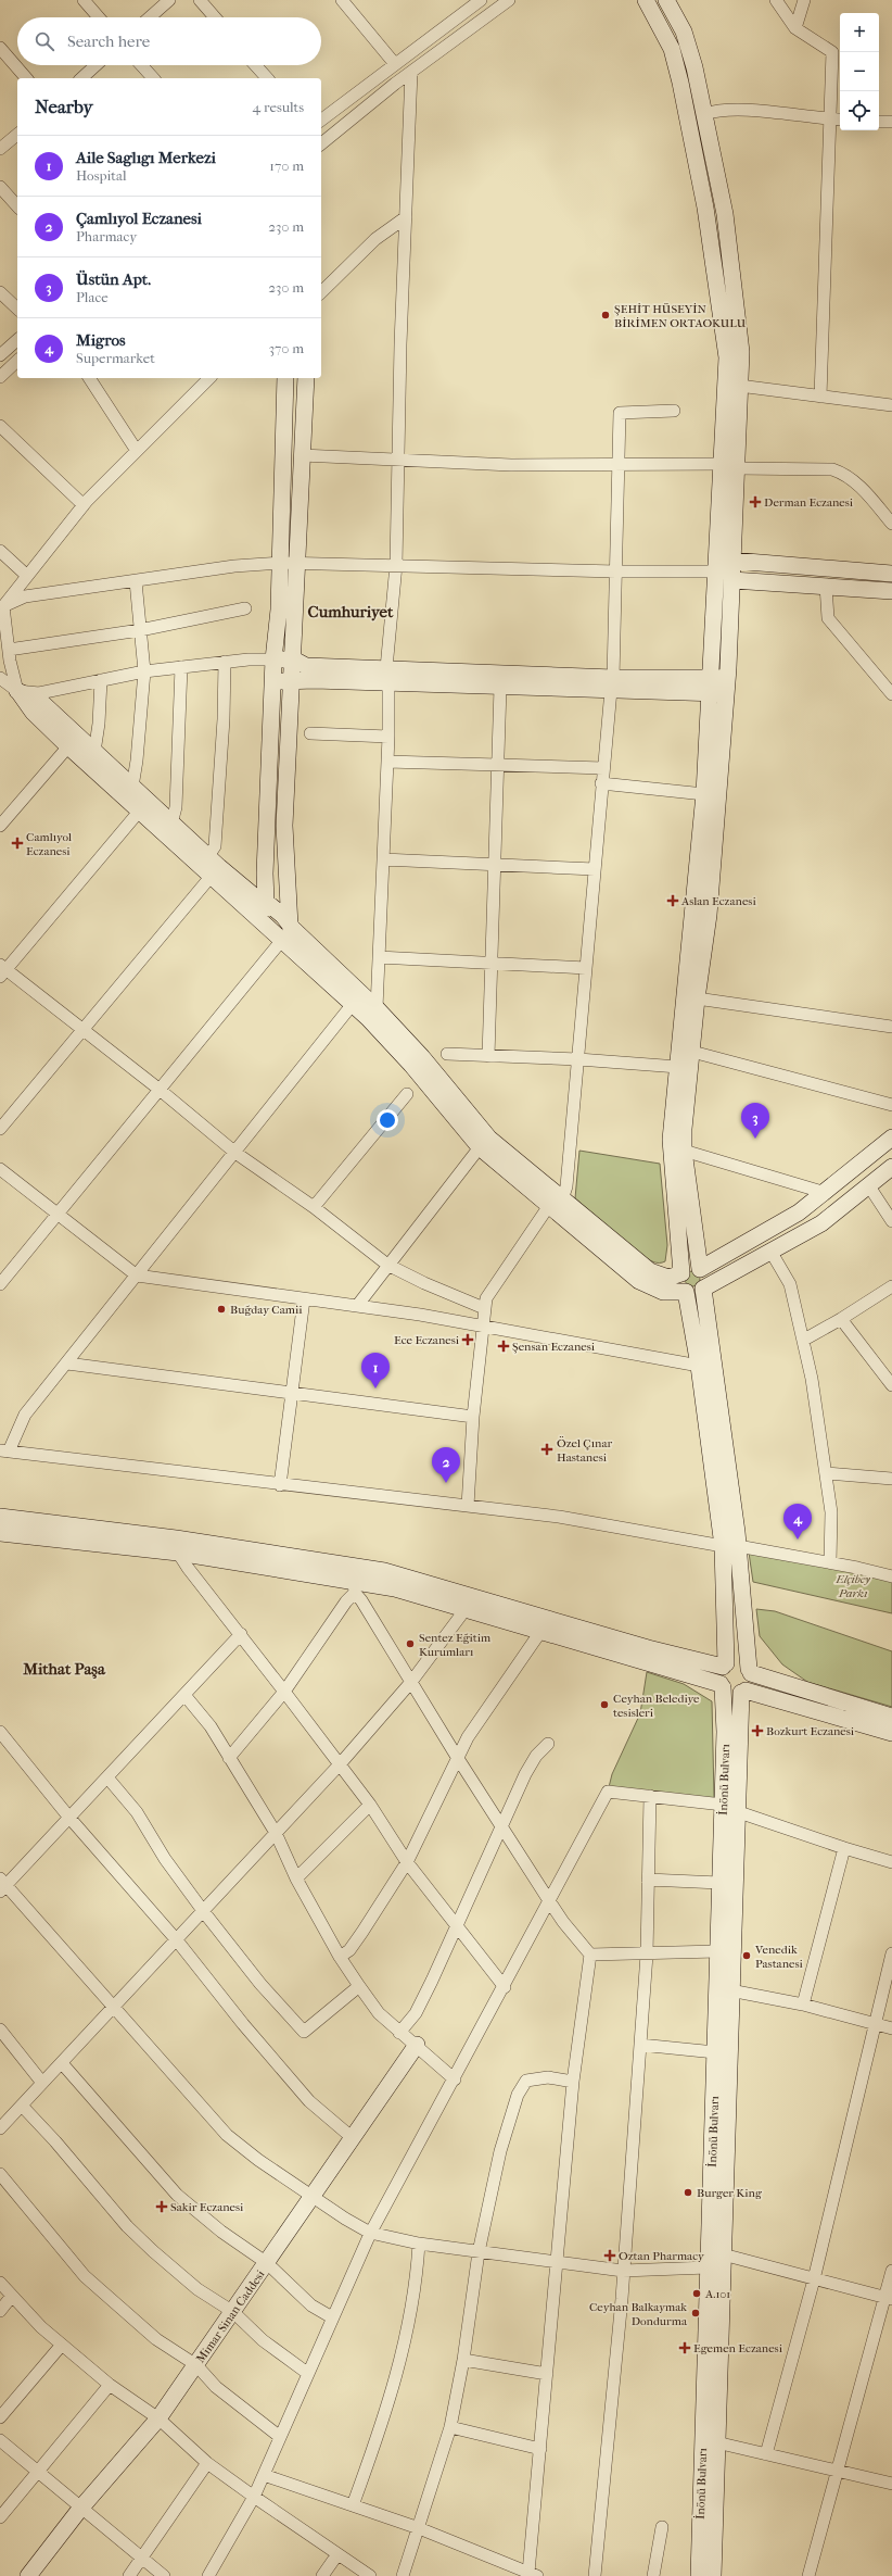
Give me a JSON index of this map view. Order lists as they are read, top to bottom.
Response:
{
  "streets": {
    "street": ["İnönü Bulvarı", "Mimar Sinan Caddesi"]
  },
  "districts": ["Cumhuriyet", "Mithat Paşa"],
  "parks": ["Elçibey Parkı"],
  "places": {
    "other": [
      "ŞEHİT HÜSEYİN BİRİMEN ORTAOKULU",
      "Buğday Camii",
      "Sentez Eğitim Kurumları",
      "Ceyhan Belediye tesisleri",
      "Venedik Pastanesi",
      "Burger King",
      "A.101",
      "Ceyhan Balkaymak Dondurma"
    ],
    "health": [
      "Derman Eczanesi",
      "Camlıyol Eczanesi",
      "Aslan Eczanesi",
      "Ece Eczanesi",
      "Şensan Eczanesi",
      "Özel Çınar Hastanesi",
      "Bozkurt Eczanesi",
      "Sakir Eczanesi",
      "Oztan Pharmacy",
      "Egemen Eczanesi"
    ]
  },
  "page": {
    "map_buttons": ["+", "−"],
    "search": "Search here",
    "heading": ["Nearby", "4 results"],
    "list": [
      {
        "mark": "1",
        "name": "Aile Saglıgı Merkezi",
        "note": "Hospital",
        "value": "170 m"
      },
      {
        "mark": "2",
        "name": "Çamlıyol Eczanesi",
        "note": "Pharmacy",
        "value": "230 m"
      },
      {
        "mark": "3",
        "name": "Üstün Apt.",
        "note": "Place",
        "value": "230 m"
      },
      {
        "mark": "4",
        "name": "Migros",
        "note": "Supermarket",
        "value": "370 m"
      }
    ],
    "pins": [
      "3",
      "1",
      "2",
      "4"
    ]
  }
}
